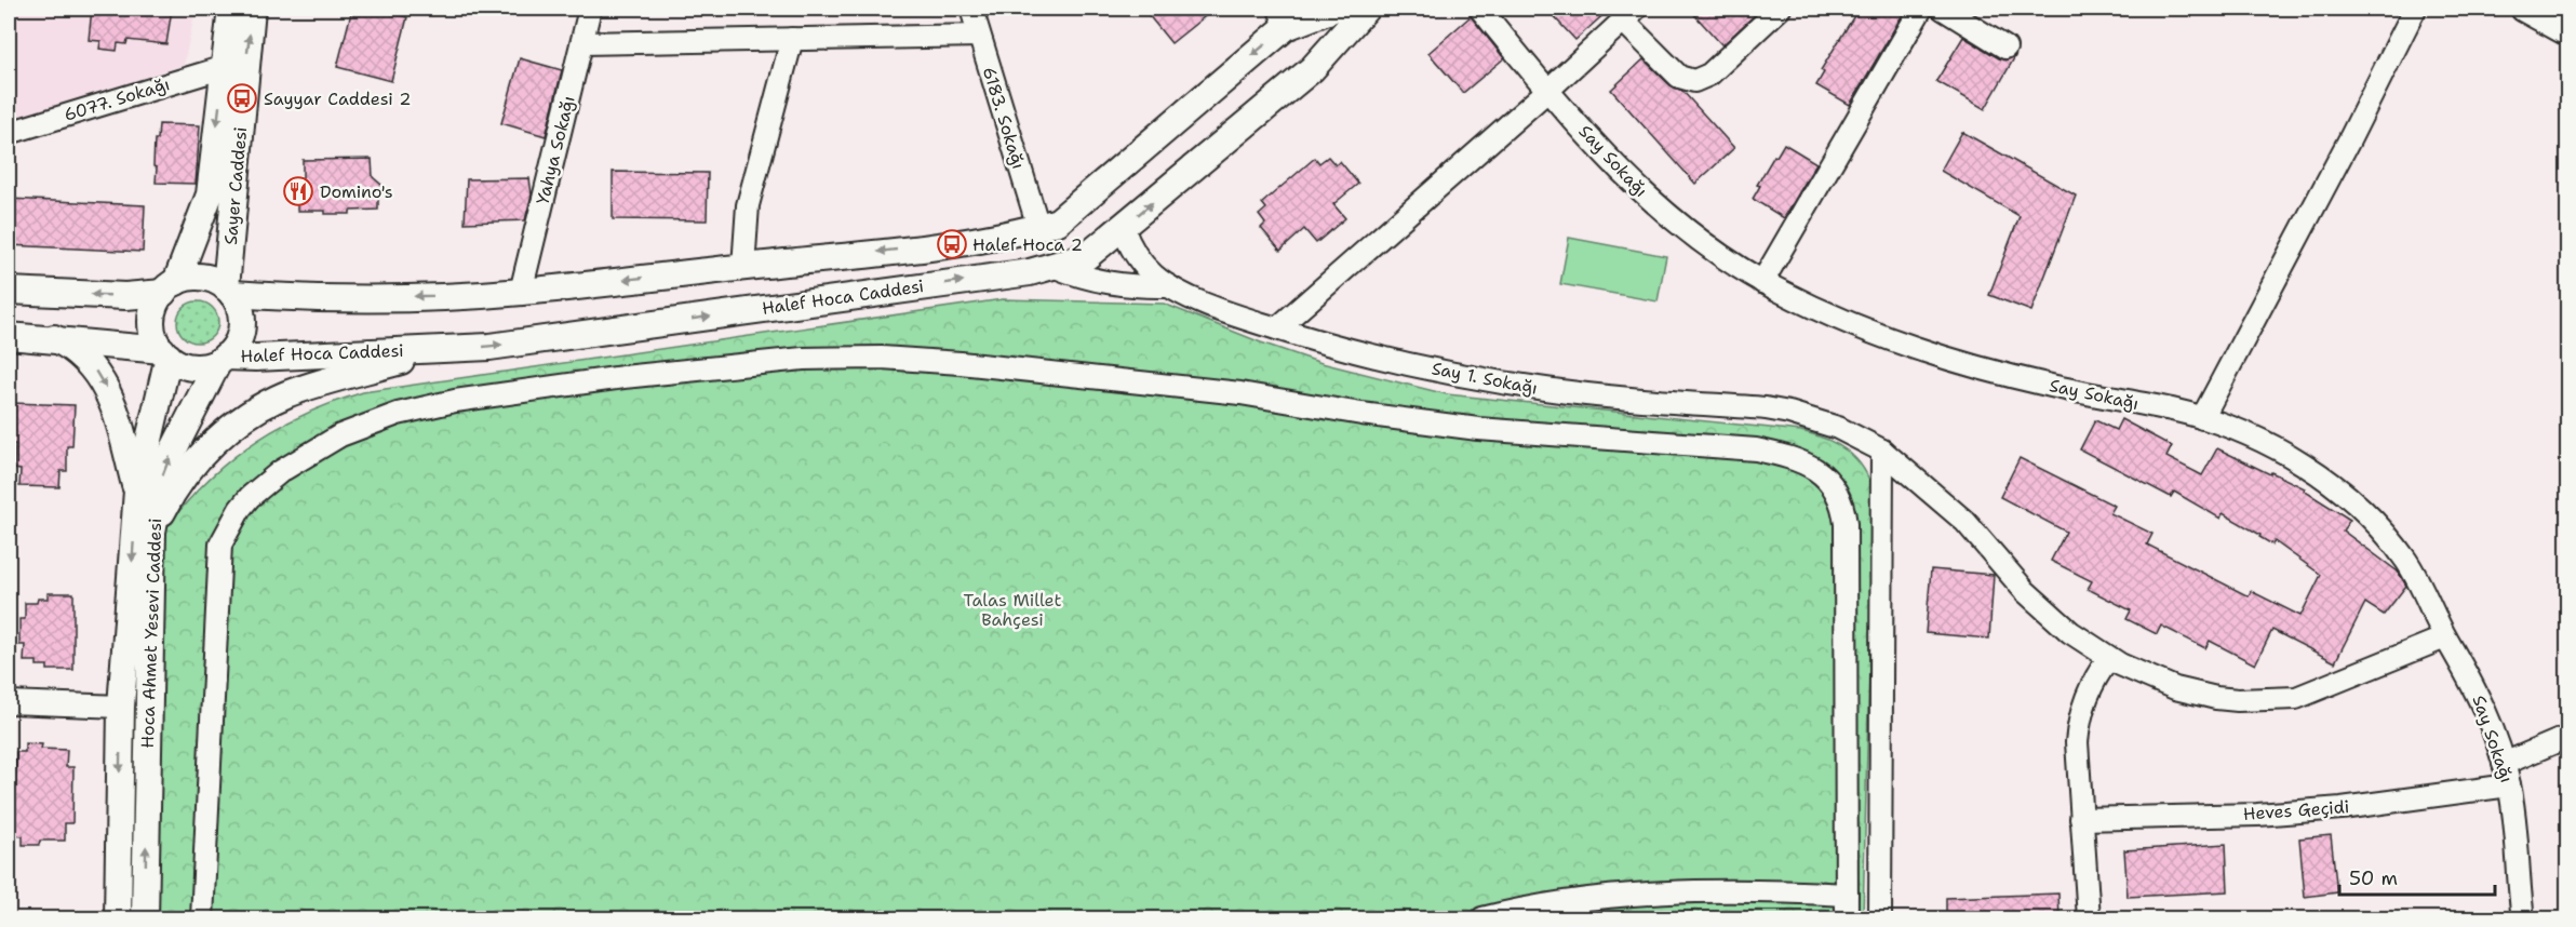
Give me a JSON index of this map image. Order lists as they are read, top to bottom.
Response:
{
  "streets": {
    "main road": ["Sayer Caddesi", "Halef Hoca Caddesi", "Hoca Ahmet Yesevi Caddesi"],
    "street": [
      "6077. Sokağı",
      "6183. Sokağı",
      "Yahya Sokağı",
      "Say Sokağı",
      "Say 1. Sokağı",
      "Heves Geçidi"
    ]
  },
  "crossings": [
    ["6077. Sokağı", "Sayer Caddesi"],
    ["Say Sokağı", "Say 1. Sokağı"],
    ["Say Sokağı", "Heves Geçidi"],
    ["Sayer Caddesi", "Halef Hoca Caddesi"],
    ["Sayer Caddesi", "Hoca Ahmet Yesevi Caddesi"],
    ["Halef Hoca Caddesi", "Say 1. Sokağı"],
    ["Halef Hoca Caddesi", "Hoca Ahmet Yesevi Caddesi"]
  ],
  "parks": ["Talas Millet Bahçesi"],
  "places": {
    "bus stop": ["Sayyar Caddesi 2", "Halef Hoca 2"],
    "restaurant": ["Domino's"]
  },
  "scale_bar": "50 m"
}
